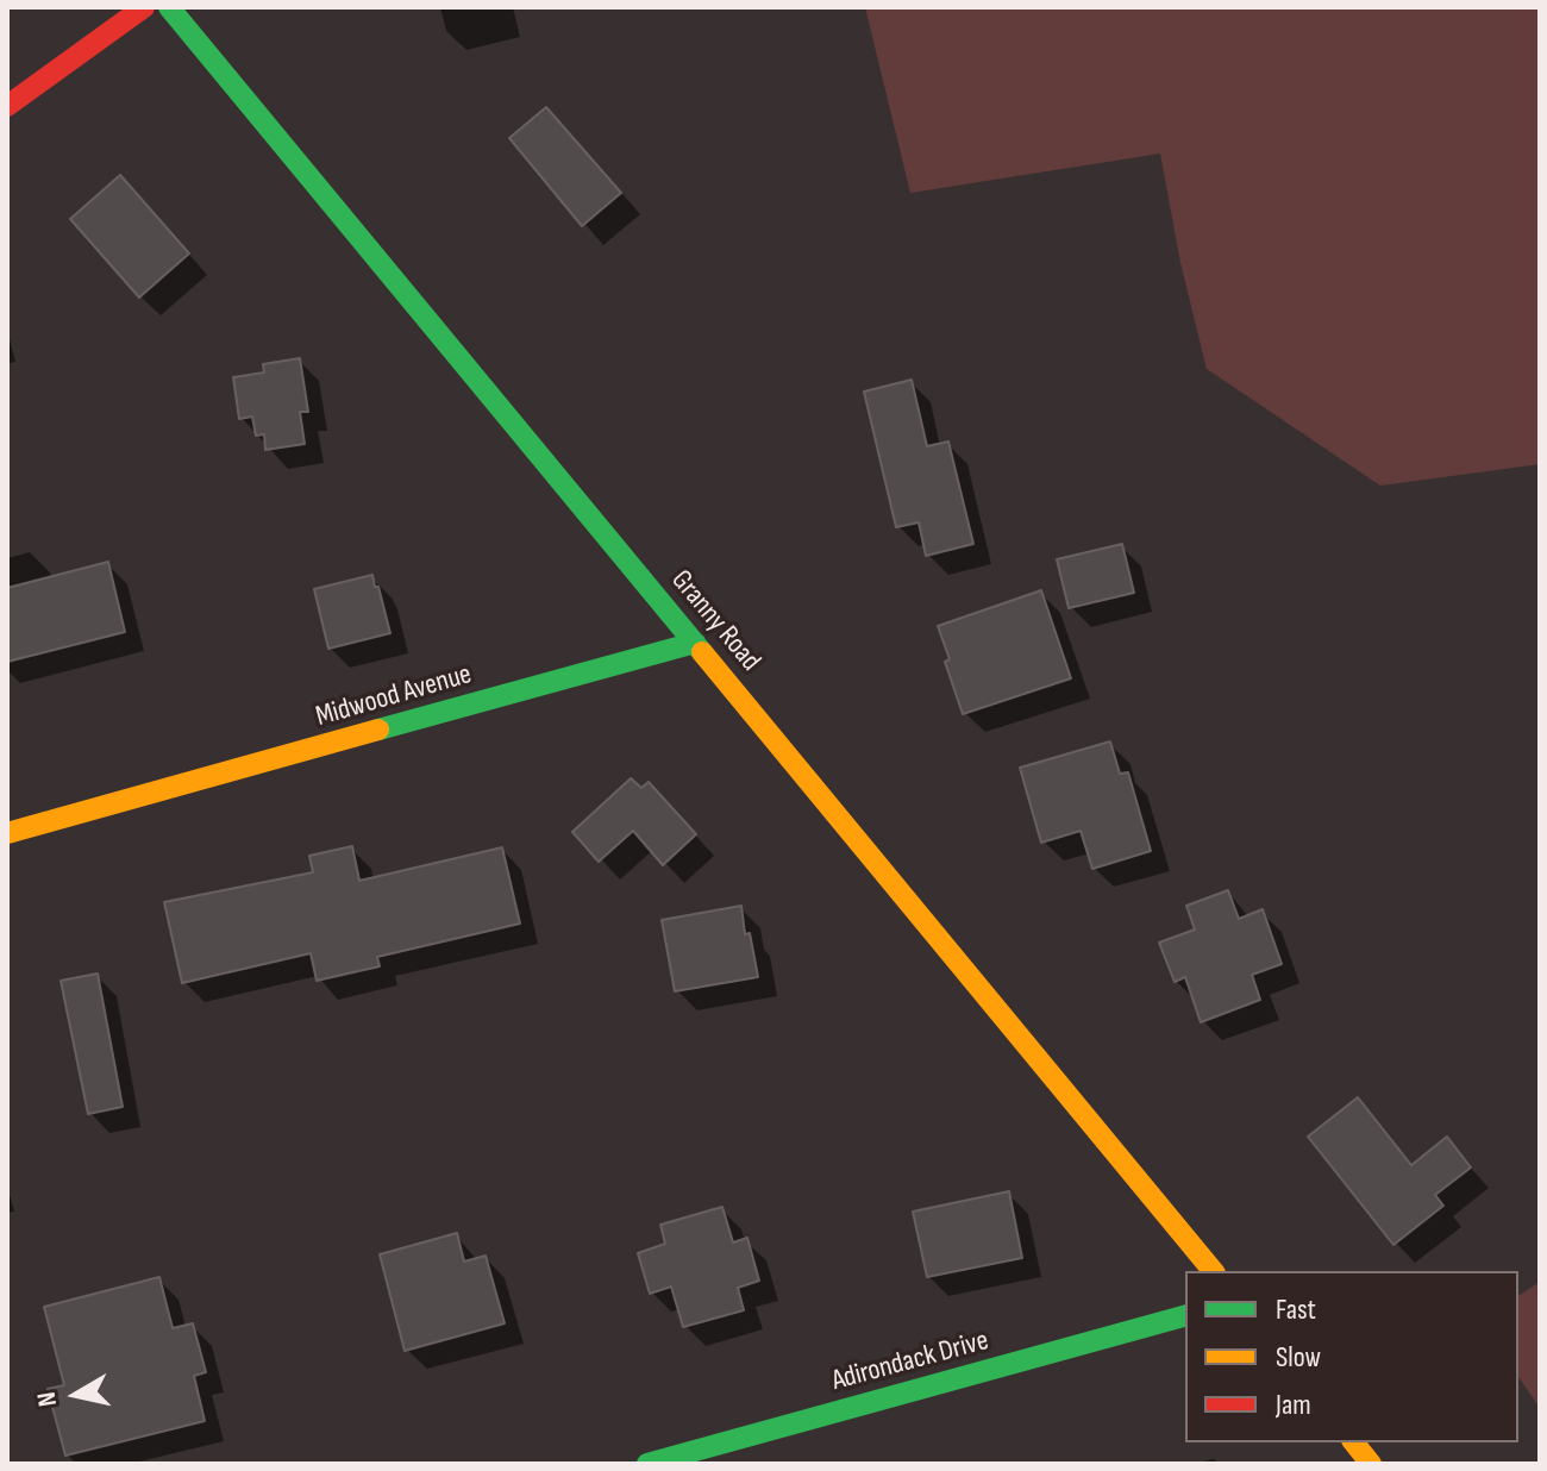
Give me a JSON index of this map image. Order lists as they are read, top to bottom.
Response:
{
  "streets": {
    "street": ["Granny Road", "Midwood Avenue", "Adirondack Drive"]
  },
  "crossings": [
    ["Granny Road", "Midwood Avenue"]
  ],
  "legend": ["Fast", "Slow", "Jam"],
  "north": "left"
}
